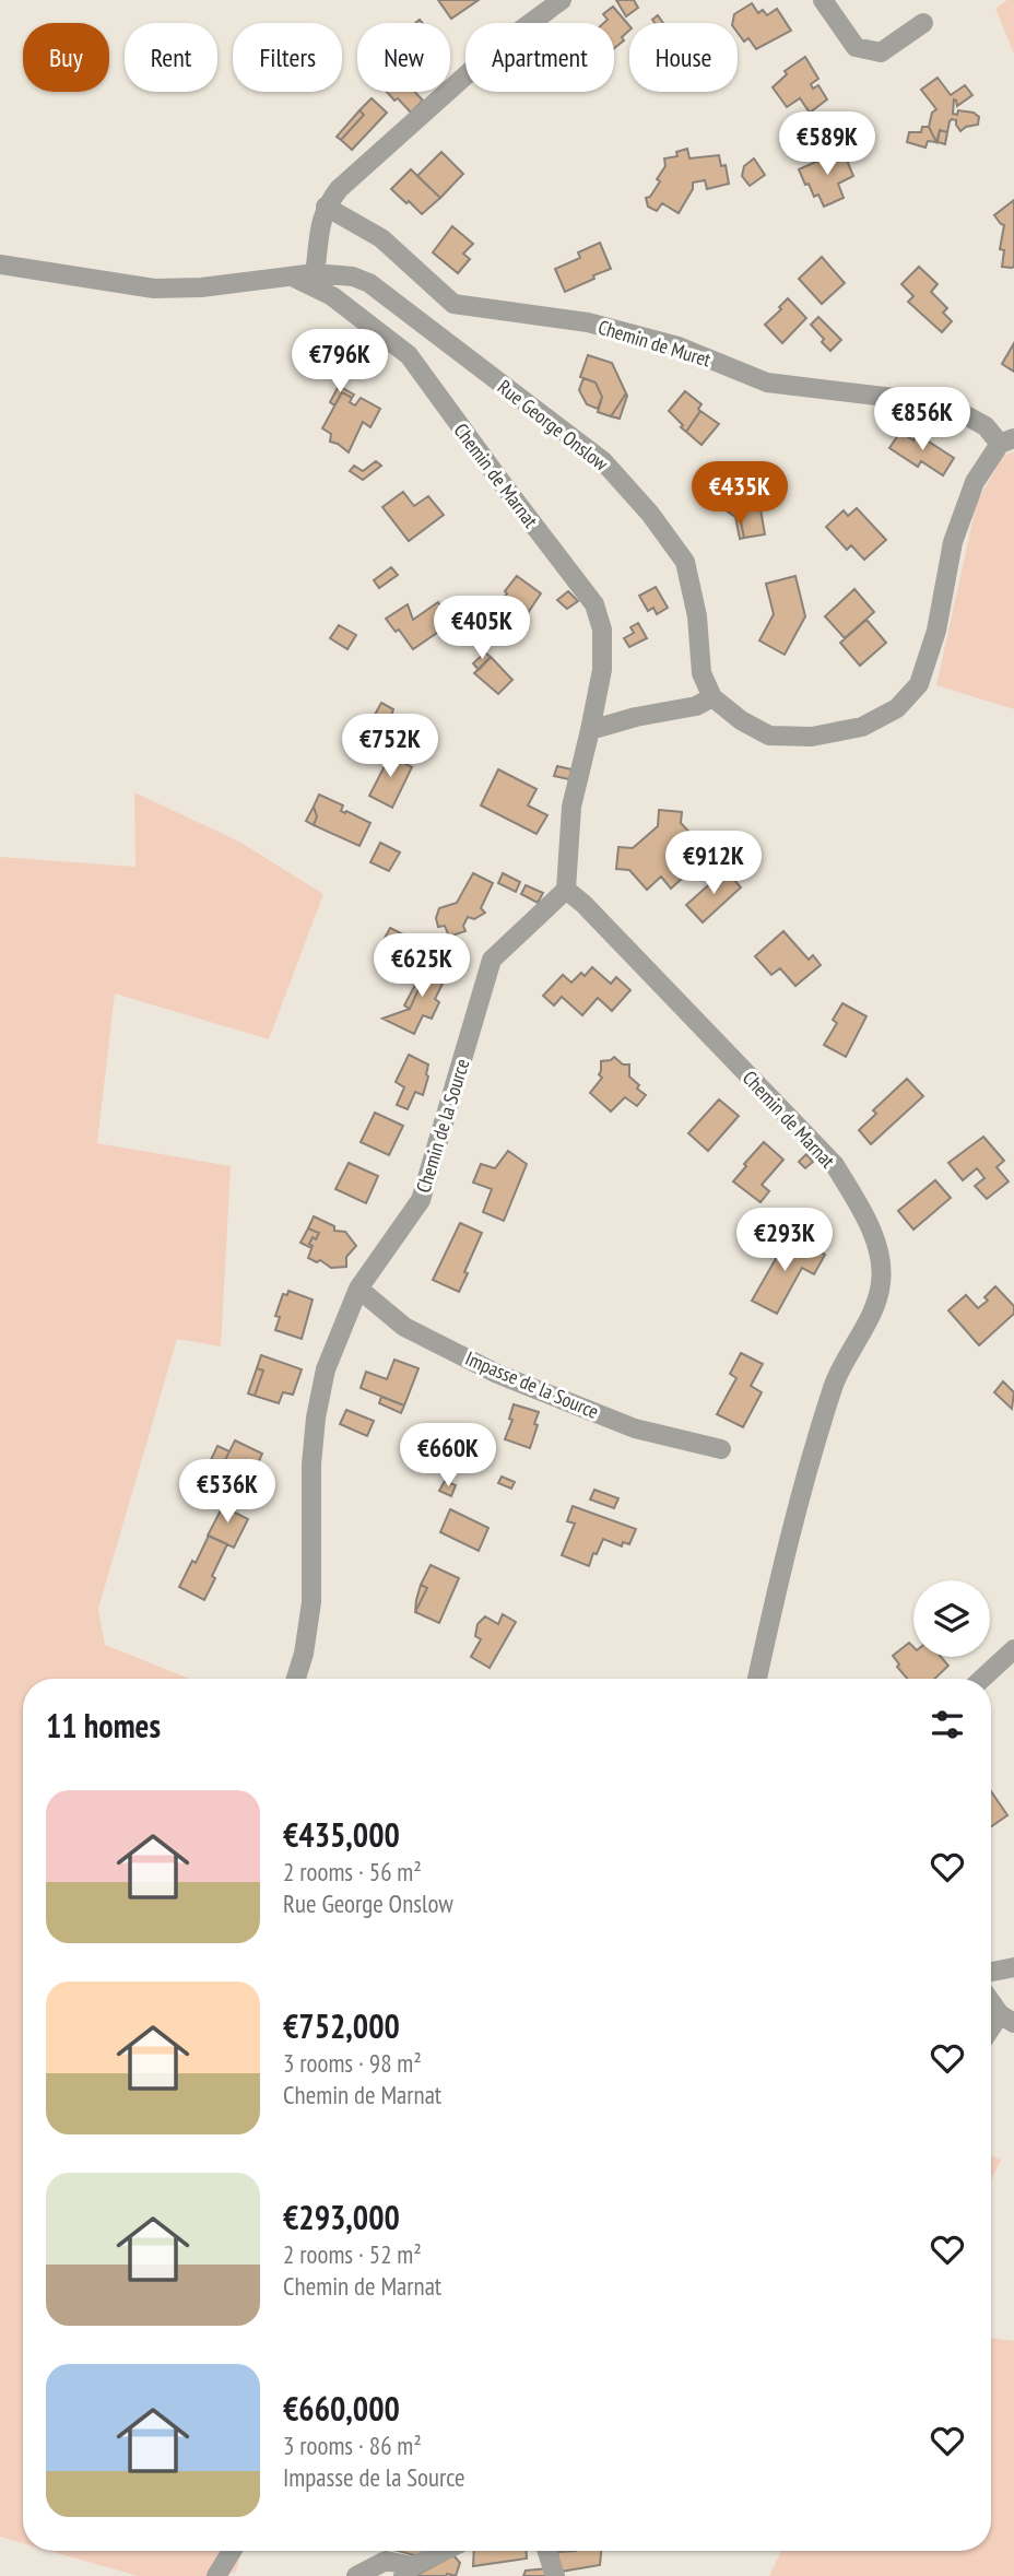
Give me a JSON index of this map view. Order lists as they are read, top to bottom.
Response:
{
  "streets": {
    "street": [
      "Chemin de Muret",
      "Rue George Onslow",
      "Chemin de Marnat",
      "Chemin de la Source",
      "Impasse de la Source"
    ]
  },
  "crossings": [
    ["Rue George Onslow", "Chemin de Marnat"],
    ["Chemin de Marnat", "Chemin de la Source"],
    ["Chemin de la Source", "Impasse de la Source"]
  ],
  "page": {
    "chip": [
      "Buy",
      "Rent",
      "Filters",
      "New",
      "Apartment",
      "House"
    ],
    "price": [
      "€589K",
      "€796K",
      "€856K",
      "€435K",
      "€405K",
      "€752K",
      "€912K",
      "€625K",
      "€293K",
      "€660K",
      "€536K"
    ],
    "heading": "11 homes",
    "list": [
      {
        "name": "€435,000",
        "note": "2 rooms · 56 m² · Rue George Onslow"
      },
      {
        "name": "€752,000",
        "note": "3 rooms · 98 m² · Chemin de Marnat"
      },
      {
        "name": "€293,000",
        "note": "2 rooms · 52 m² · Chemin de Marnat"
      },
      {
        "name": "€660,000",
        "note": "3 rooms · 86 m² · Impasse de la Source"
      }
    ]
  }
}
